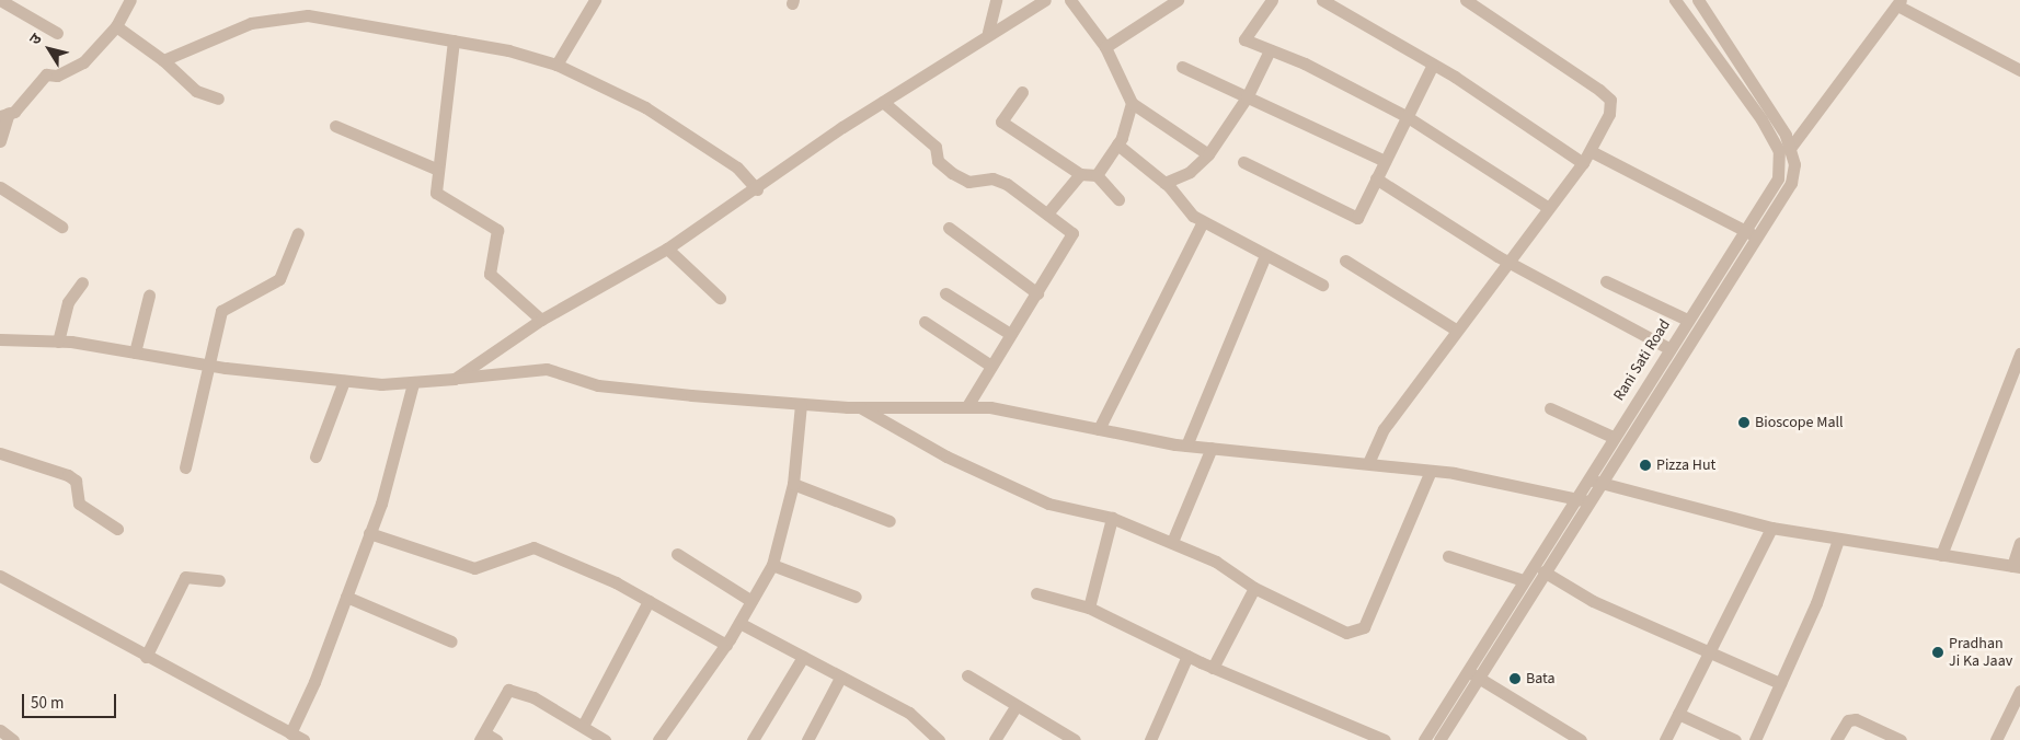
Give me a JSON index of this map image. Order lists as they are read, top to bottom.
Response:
{
  "streets": {
    "street": ["Rani Sati Road"]
  },
  "places": [
    "Bioscope Mall",
    "Pizza Hut",
    "Pradhan Ji Ka Jaav",
    "Bata"
  ],
  "scale_bar": "50 m",
  "north": "top left"
}
